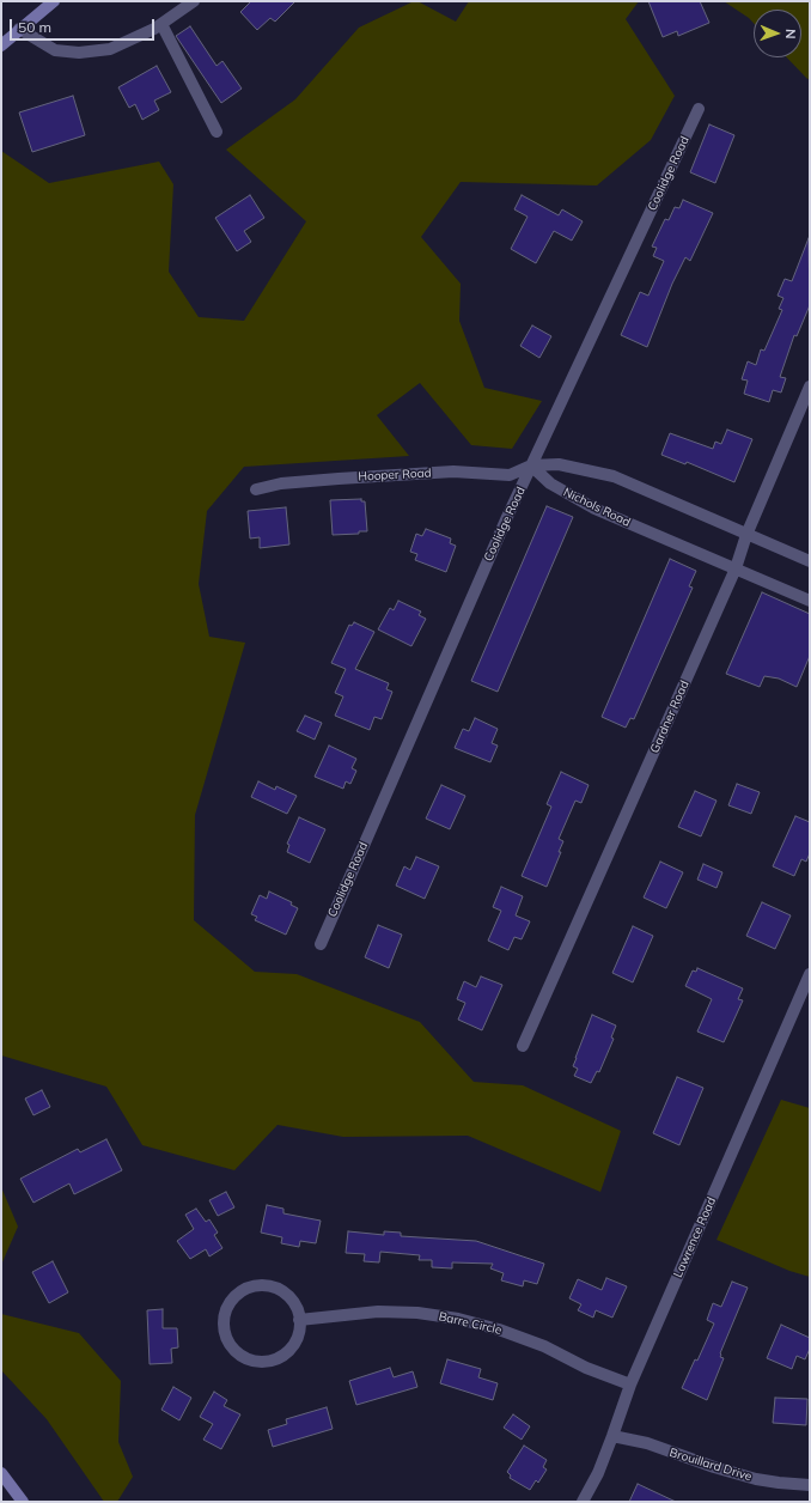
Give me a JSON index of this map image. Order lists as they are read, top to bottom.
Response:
{
  "streets": {
    "street": [
      "Coolidge Road",
      "Hooper Road",
      "Nichols Road",
      "Gardner Road",
      "Lawrence Road",
      "Barre Circle",
      "Brouillard Drive"
    ]
  },
  "crossings": [
    ["Coolidge Road", "Hooper Road"],
    ["Coolidge Road", "Nichols Road"],
    ["Hooper Road", "Nichols Road"],
    ["Nichols Road", "Gardner Road"],
    ["Lawrence Road", "Barre Circle"],
    ["Lawrence Road", "Brouillard Drive"]
  ],
  "scale_bar": "50 m",
  "north": "right"
}
